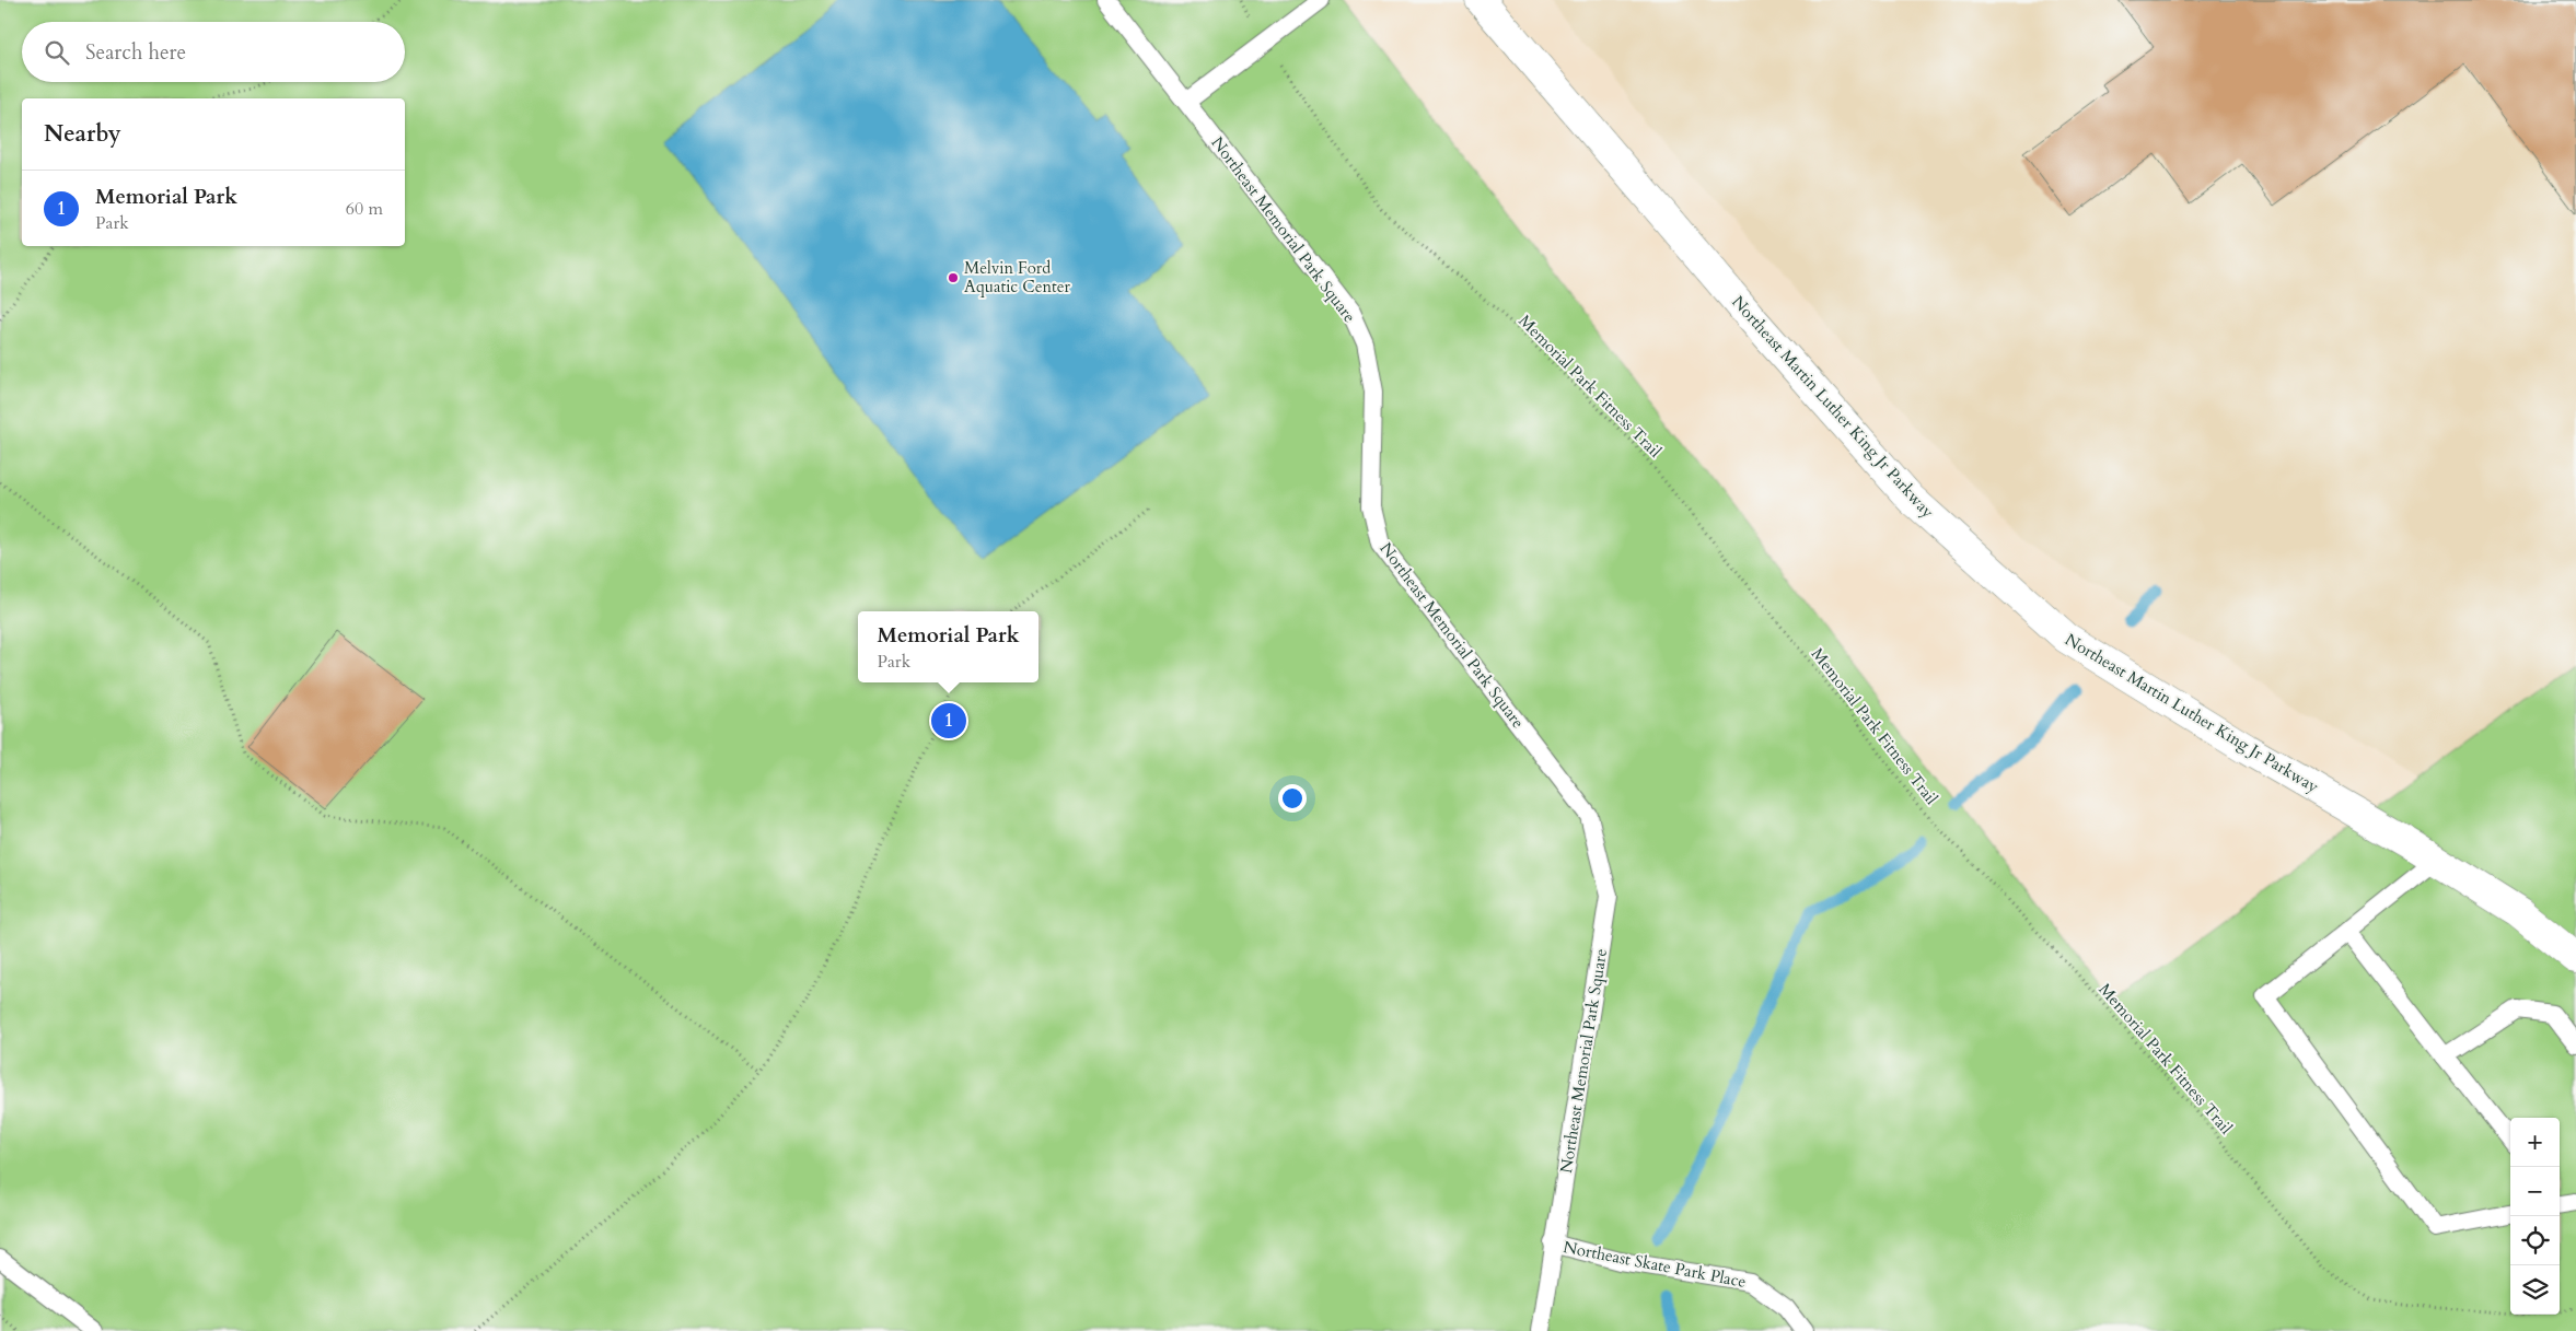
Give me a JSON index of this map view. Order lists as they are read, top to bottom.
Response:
{
  "streets": {
    "street": ["Northeast Martin Luther King Jr Parkway"],
    "lane": ["Northeast Memorial Park Square", "Northeast Skate Park Place"],
    "path": ["Memorial Park Fitness Trail"]
  },
  "crossings": [
    ["Northeast Memorial Park Square", "Northeast Skate Park Place"]
  ],
  "places": ["Melvin Ford Aquatic Center"],
  "page": {
    "search": "Search here",
    "heading": "Nearby",
    "list": [
      {
        "mark": "1",
        "name": "Memorial Park",
        "note": "Park",
        "value": "60 m"
      }
    ],
    "popup": ["Memorial Park", "Park"],
    "pins": "1",
    "map_buttons": ["+", "−"]
  }
}
